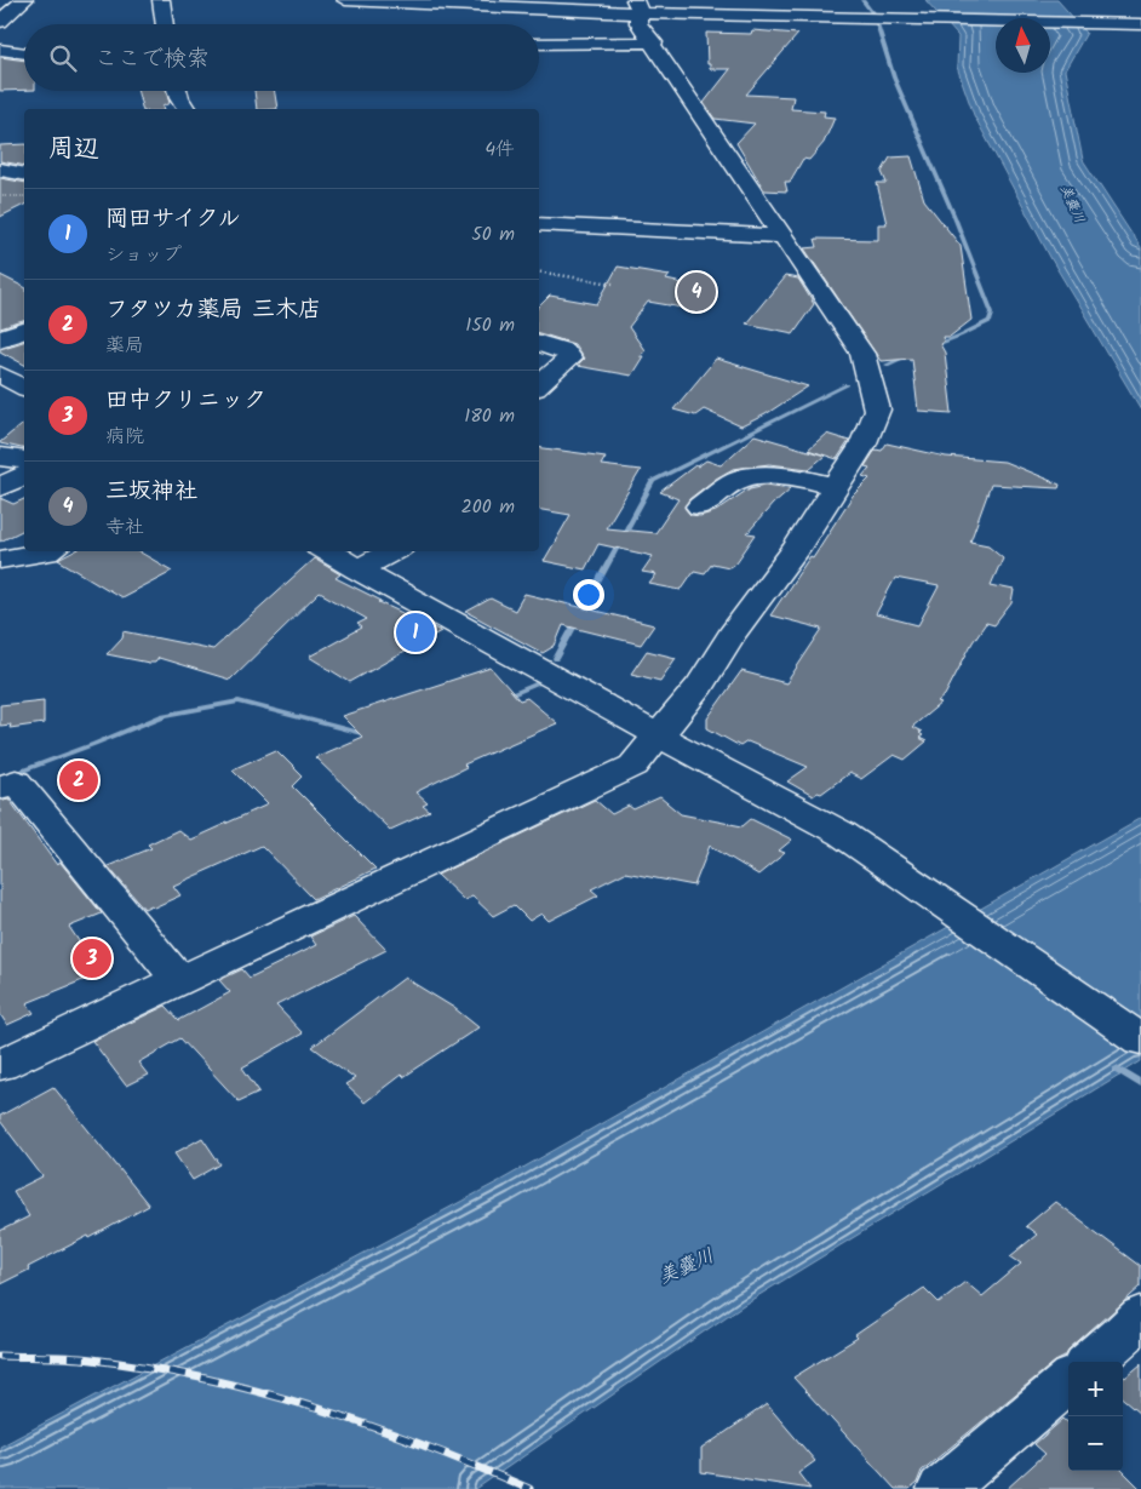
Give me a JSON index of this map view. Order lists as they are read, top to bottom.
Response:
{
  "water": ["美嚢川"],
  "north": "top",
  "page": {
    "search": "ここで検索",
    "heading": ["周辺", "4件"],
    "list": [
      {
        "mark": "1",
        "name": "岡田サイクル",
        "note": "ショップ",
        "value": "50 m"
      },
      {
        "mark": "2",
        "name": "フタツカ薬局 三木店",
        "note": "薬局",
        "value": "150 m"
      },
      {
        "mark": "3",
        "name": "田中クリニック",
        "note": "病院",
        "value": "180 m"
      },
      {
        "mark": "4",
        "name": "三坂神社",
        "note": "寺社",
        "value": "200 m"
      }
    ],
    "pins": [
      "4",
      "1",
      "2",
      "3"
    ],
    "map_buttons": ["+", "−"]
  }
}
